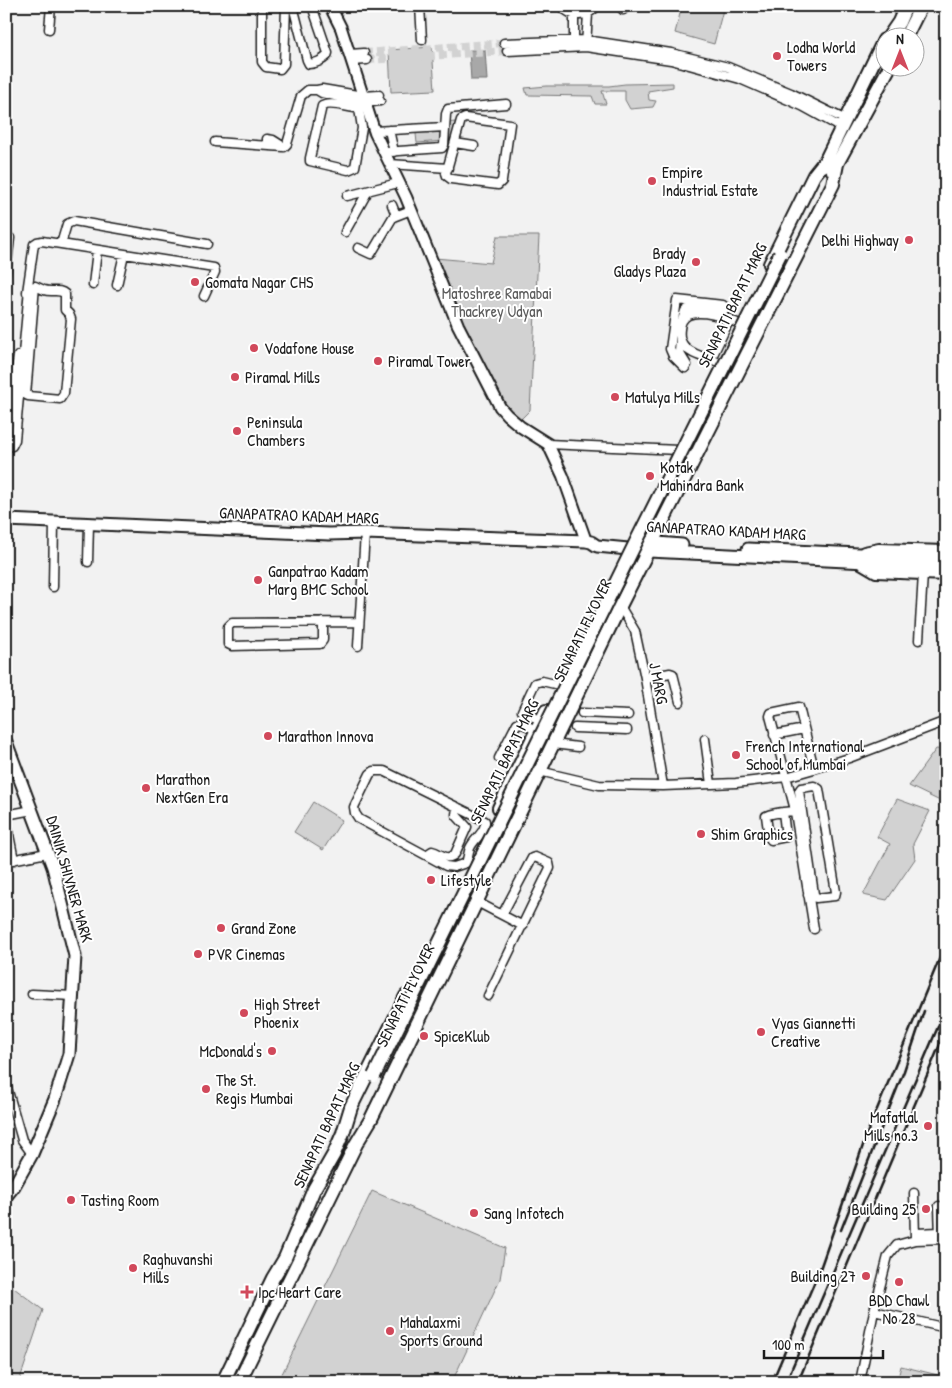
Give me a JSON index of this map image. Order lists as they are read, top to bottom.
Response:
{
  "streets": {
    "main road": [
      "SENAPATI BAPAT MARG",
      "GANAPATRAO KADAM MARG",
      "SENAPATI FLYOVER",
      "DAINIK SHIVNER MARK"
    ],
    "street": ["J MARG"]
  },
  "crossings": [
    ["SENAPATI BAPAT MARG", "GANAPATRAO KADAM MARG"],
    ["SENAPATI BAPAT MARG", "SENAPATI FLYOVER"],
    ["SENAPATI BAPAT MARG", "J MARG"]
  ],
  "parks": ["Matoshree Ramabai Thackrey Udyan"],
  "places": {
    "other": [
      "Lodha World Towers",
      "Empire Industrial Estate",
      "Delhi Highway",
      "Brady Gladys Plaza",
      "Gomata Nagar CHS",
      "Vodafone House",
      "Piramal Tower",
      "Piramal Mills",
      "Matulya Mills",
      "Peninsula Chambers",
      "Kotak Mahindra Bank",
      "Ganpatrao Kadam Marg BMC School",
      "Marathon Innova",
      "French International School of Mumbai",
      "Marathon NextGen Era",
      "Shim Graphics",
      "Lifestyle",
      "Grand Zone",
      "PVR Cinemas",
      "High Street Phoenix",
      "Vyas Giannetti Creative",
      "SpiceKlub",
      "McDonald's",
      "The St. Regis Mumbai",
      "Mafatlal Mills no.3",
      "Tasting Room",
      "Building 25",
      "Sang Infotech",
      "Raghuvanshi Mills",
      "Building 27",
      "BDD Chawl No 28",
      "Mahalaxmi Sports Ground"
    ],
    "health": ["Ipc Heart Care"]
  },
  "scale_bar": "100 m",
  "north": "top"
}
